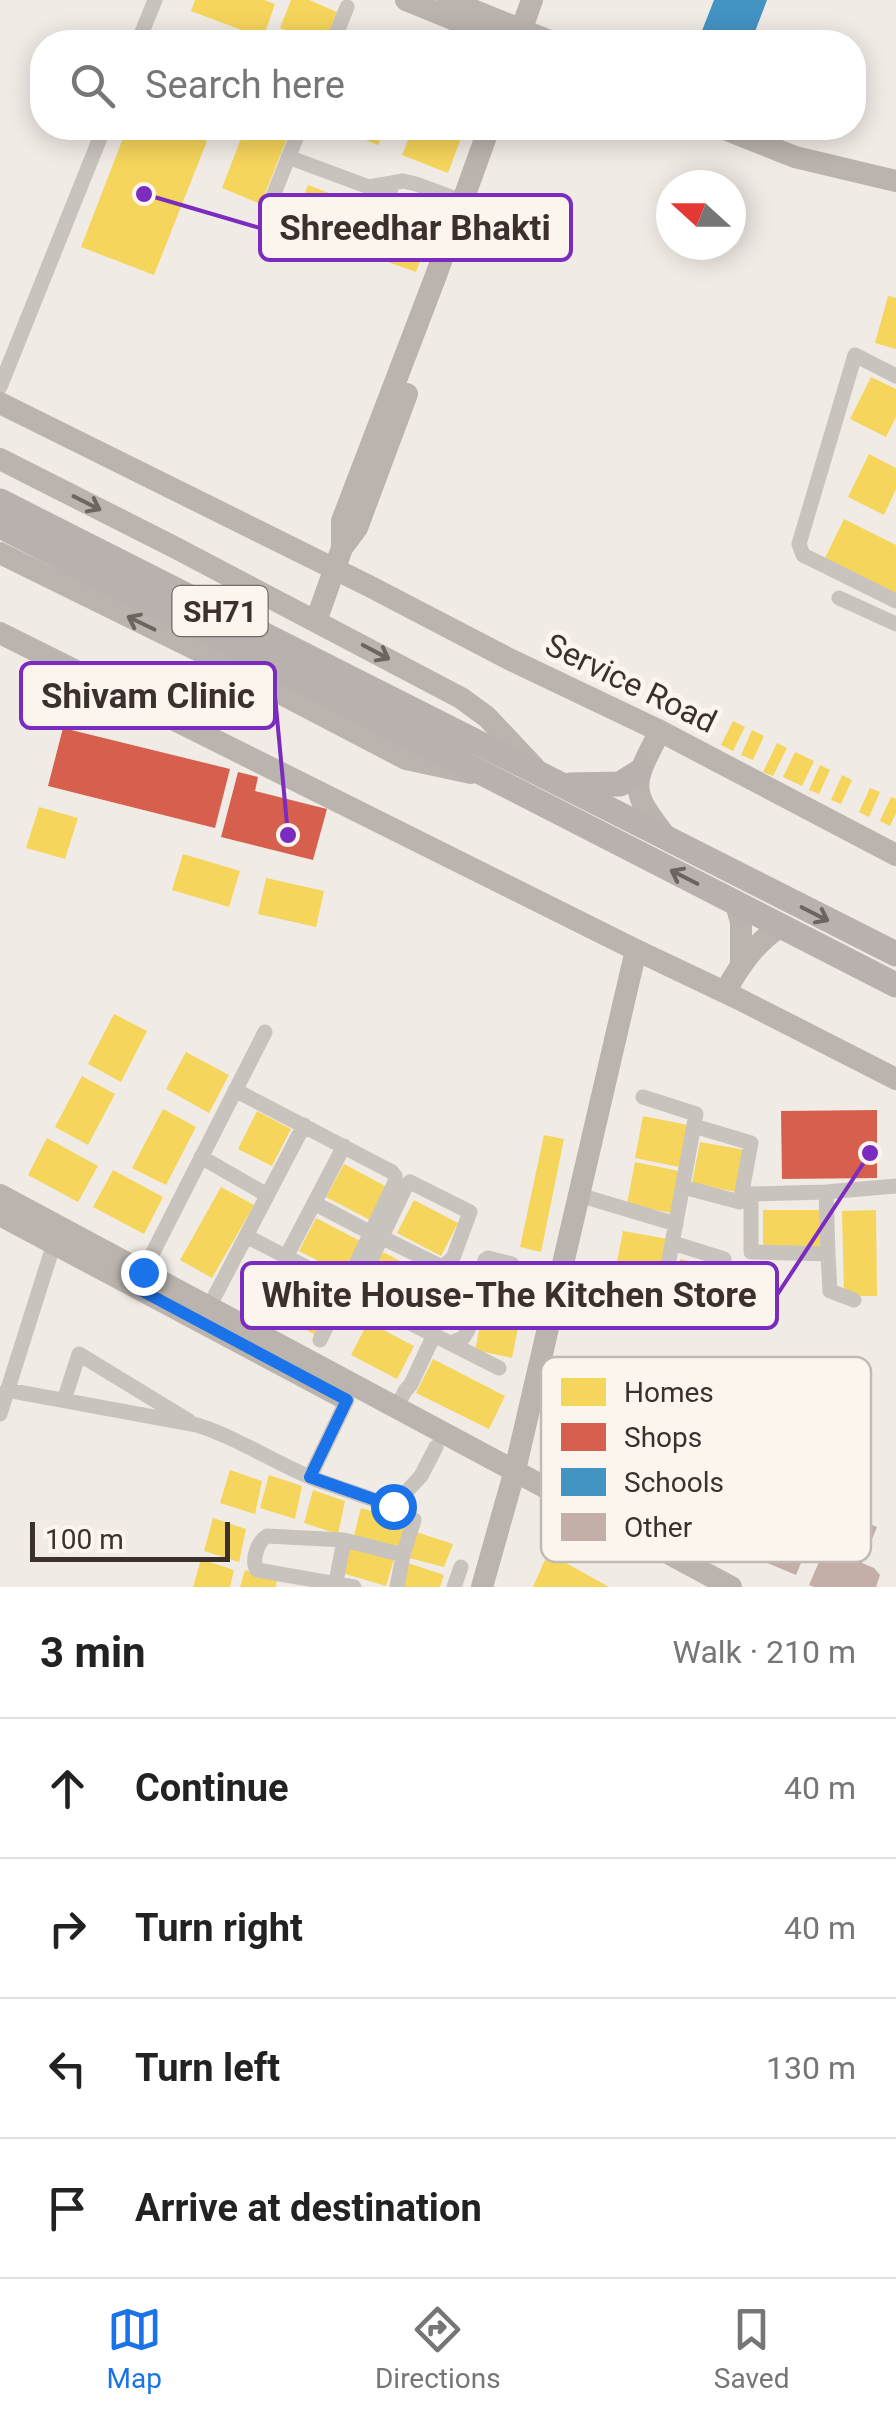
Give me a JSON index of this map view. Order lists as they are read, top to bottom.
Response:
{
  "streets": {
    "main road": ["SH71"],
    "street": ["Service Road"]
  },
  "places": ["Shreedhar Bhakti", "Shivam Clinic", "White House-The Kitchen Store"],
  "legend": [
    "Homes",
    "Shops",
    "Schools",
    "Other"
  ],
  "scale_bar": "100 m",
  "north": "left",
  "page": {
    "search": "Search here",
    "scale": "100 m",
    "heading": ["3 min", "Walk · 210 m"],
    "list": [
      ["Continue", "40 m"],
      ["Turn right", "40 m"],
      ["Turn left", "130 m"],
      "Arrive at destination"
    ],
    "nav": ["Map", "Directions", "Saved"]
  }
}
